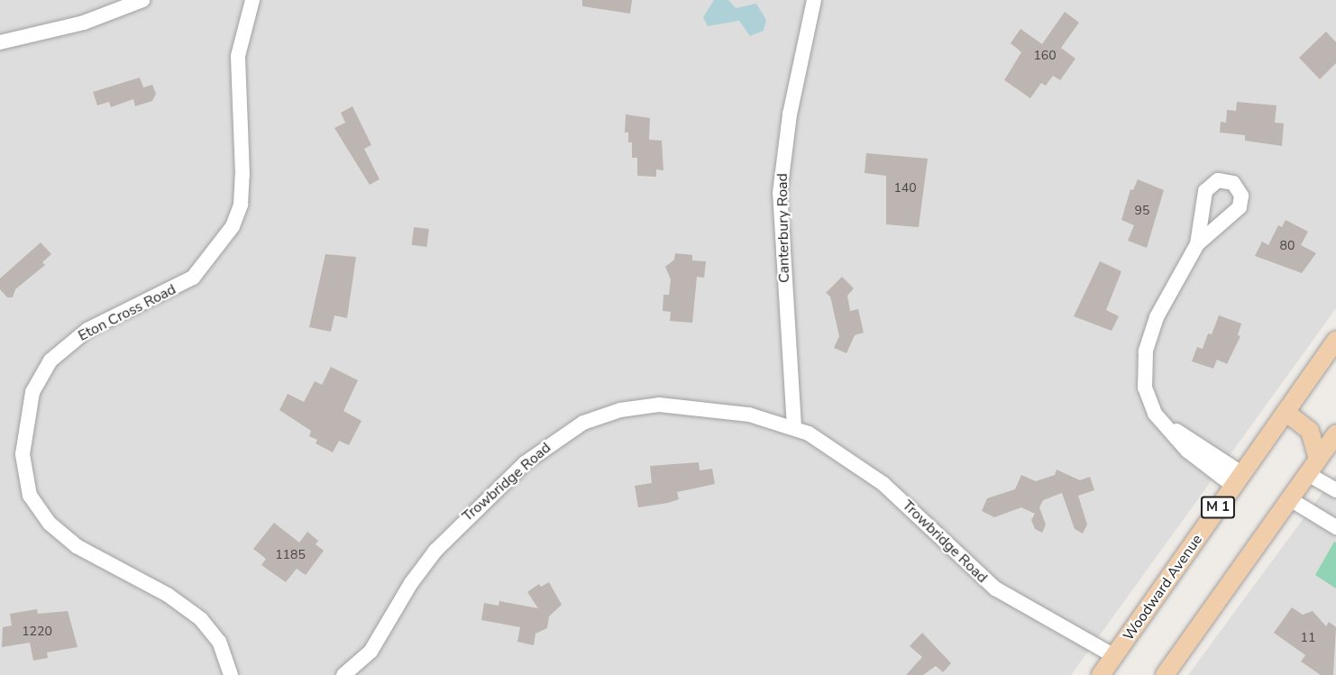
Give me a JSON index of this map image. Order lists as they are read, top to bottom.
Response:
{
  "streets": {
    "main road": ["M 1", "Woodward Avenue"],
    "street": ["Canterbury Road", "Eton Cross Road", "Trowbridge Road"]
  },
  "crossings": [
    ["Canterbury Road", "Trowbridge Road"],
    ["Trowbridge Road", "Woodward Avenue"]
  ],
  "house_numbers": [
    "160",
    "140",
    "95",
    "80",
    "1185",
    "1220",
    "11"
  ]
}
